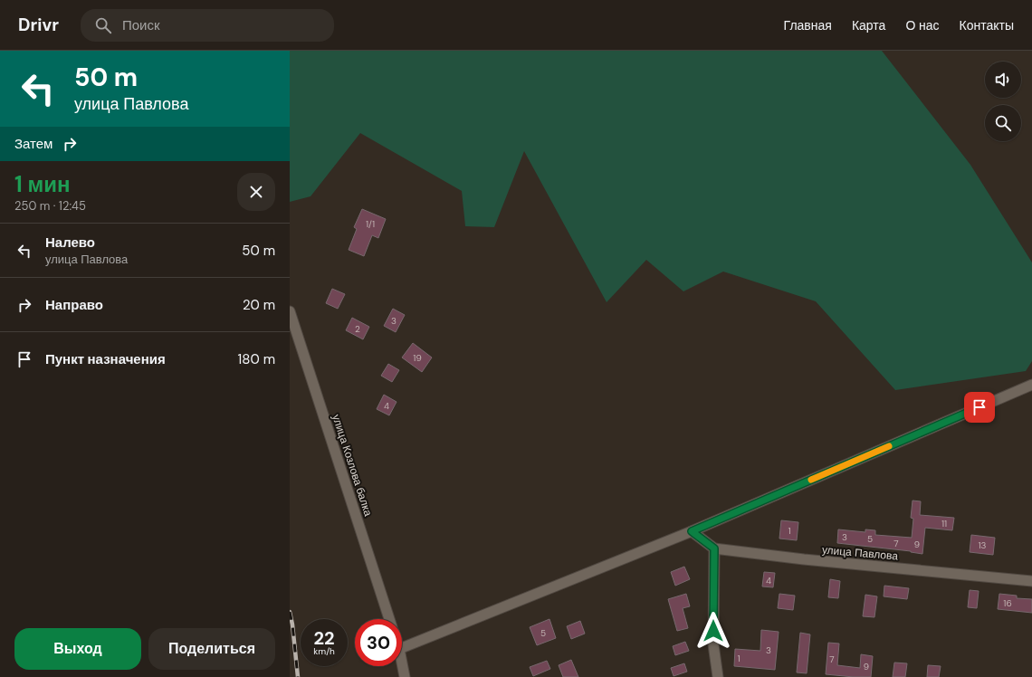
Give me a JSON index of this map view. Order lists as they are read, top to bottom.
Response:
{
  "streets": {
    "street": ["улица Козлова балка", "улица Павлова"]
  },
  "house_numbers": [
    "1/1",
    "3",
    "2",
    "19",
    "4",
    "11",
    "1",
    "3",
    "5",
    "7",
    "9",
    "13",
    "4",
    "16",
    "5",
    "3",
    "1",
    "7",
    "9"
  ],
  "page": {
    "header": "Drivr",
    "search": "Поиск",
    "nav": [
      "Главная",
      "Карта",
      "О нас",
      "Контакты"
    ],
    "turn": ["50 m", "улица Павлова"],
    "then": "Затем",
    "heading": ["1 мин", "250 m · 12:45"],
    "list": [
      {
        "name": "Налево",
        "note": "улица Павлова",
        "value": "50 m"
      },
      {
        "name": "Направо",
        "value": "20 m"
      },
      {
        "name": "Пункт назначения",
        "value": "180 m"
      }
    ],
    "speed": "22 km/h",
    "limit": "30",
    "buttons": ["Выход", "Поделиться"]
  }
}
